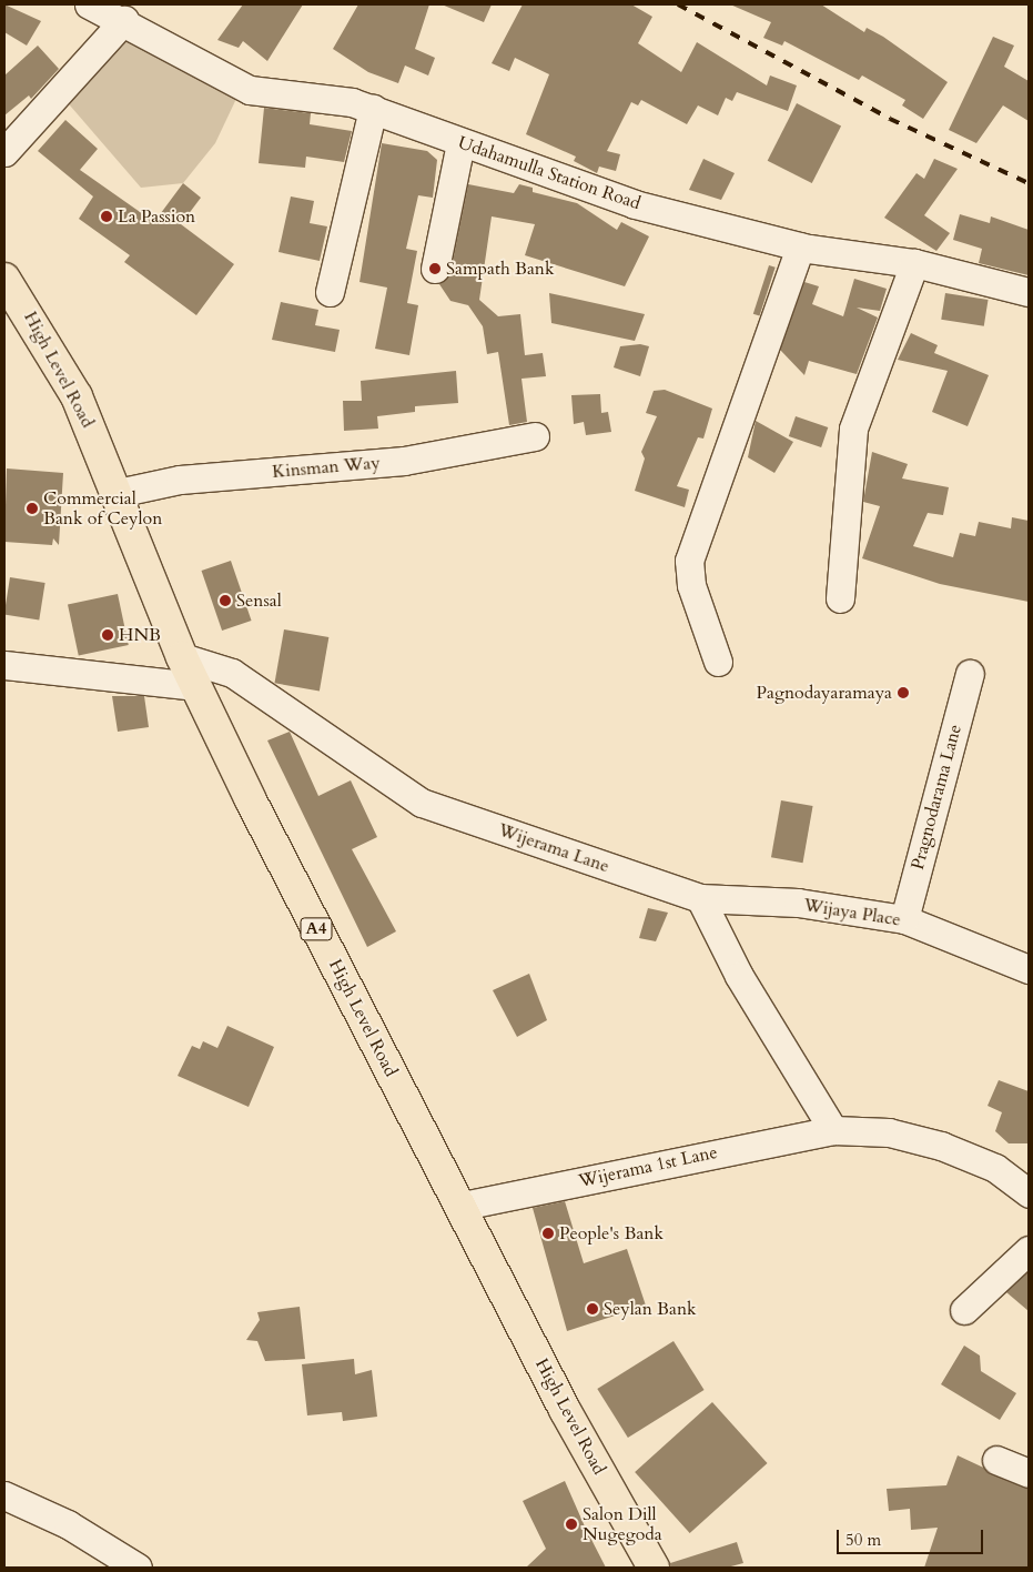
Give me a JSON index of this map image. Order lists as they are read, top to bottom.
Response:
{
  "streets": {
    "highway": ["High Level Road", "A4"],
    "street": [
      "Udahamulla Station Road",
      "Kinsman Way",
      "Pragnodarama Lane",
      "Wijerama Lane",
      "Wijaya Place",
      "Wijerama 1st Lane"
    ]
  },
  "crossings": [
    ["High Level Road", "Kinsman Way"],
    ["High Level Road", "Wijerama Lane"],
    ["High Level Road", "Wijerama 1st Lane"],
    ["Pragnodarama Lane", "Wijaya Place"],
    ["Wijerama Lane", "Wijaya Place"]
  ],
  "places": [
    "La Passion",
    "Sampath Bank",
    "Commercial Bank of Ceylon",
    "Sensal",
    "HNB",
    "Pagnodayaramaya",
    "People's Bank",
    "Seylan Bank",
    "Salon Dill Nugegoda"
  ],
  "scale_bar": "50 m"
}
